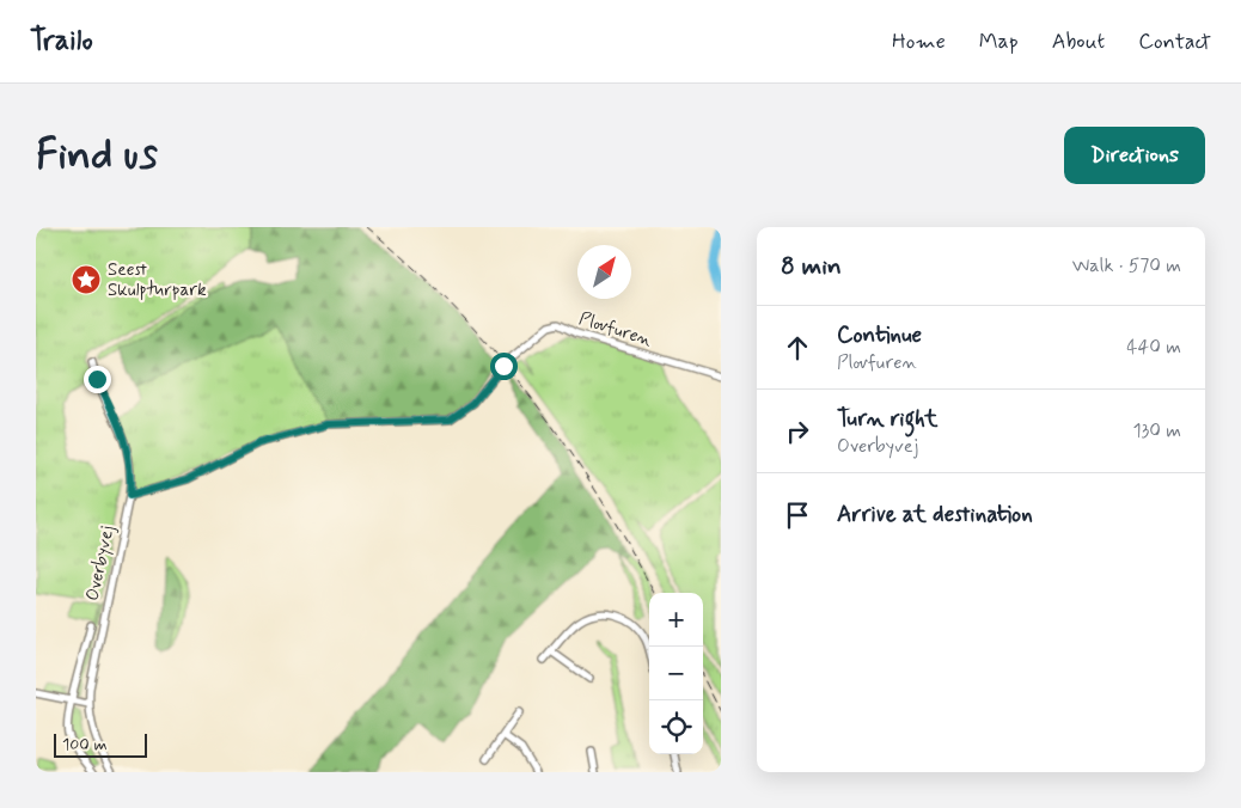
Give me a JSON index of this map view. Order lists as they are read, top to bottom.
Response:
{
  "streets": {
    "street": ["Plovfuren", "Overbyvej"]
  },
  "places": {
    "place": ["Seest Skulpturpark"]
  },
  "scale_bar": "100 m",
  "north": "top right",
  "page": {
    "header": "Trailo",
    "nav": [
      "Home",
      "Map",
      "About",
      "Contact"
    ],
    "buttons": "Directions",
    "title": "Find us",
    "heading": ["8 min", "Walk · 570 m"],
    "list": [
      ["Continue", "Plovfuren", "440 m"],
      ["Turn right", "Overbyvej", "130 m"],
      "Arrive at destination"
    ],
    "map_buttons": ["+", "−"],
    "scale": "100 m"
  }
}
